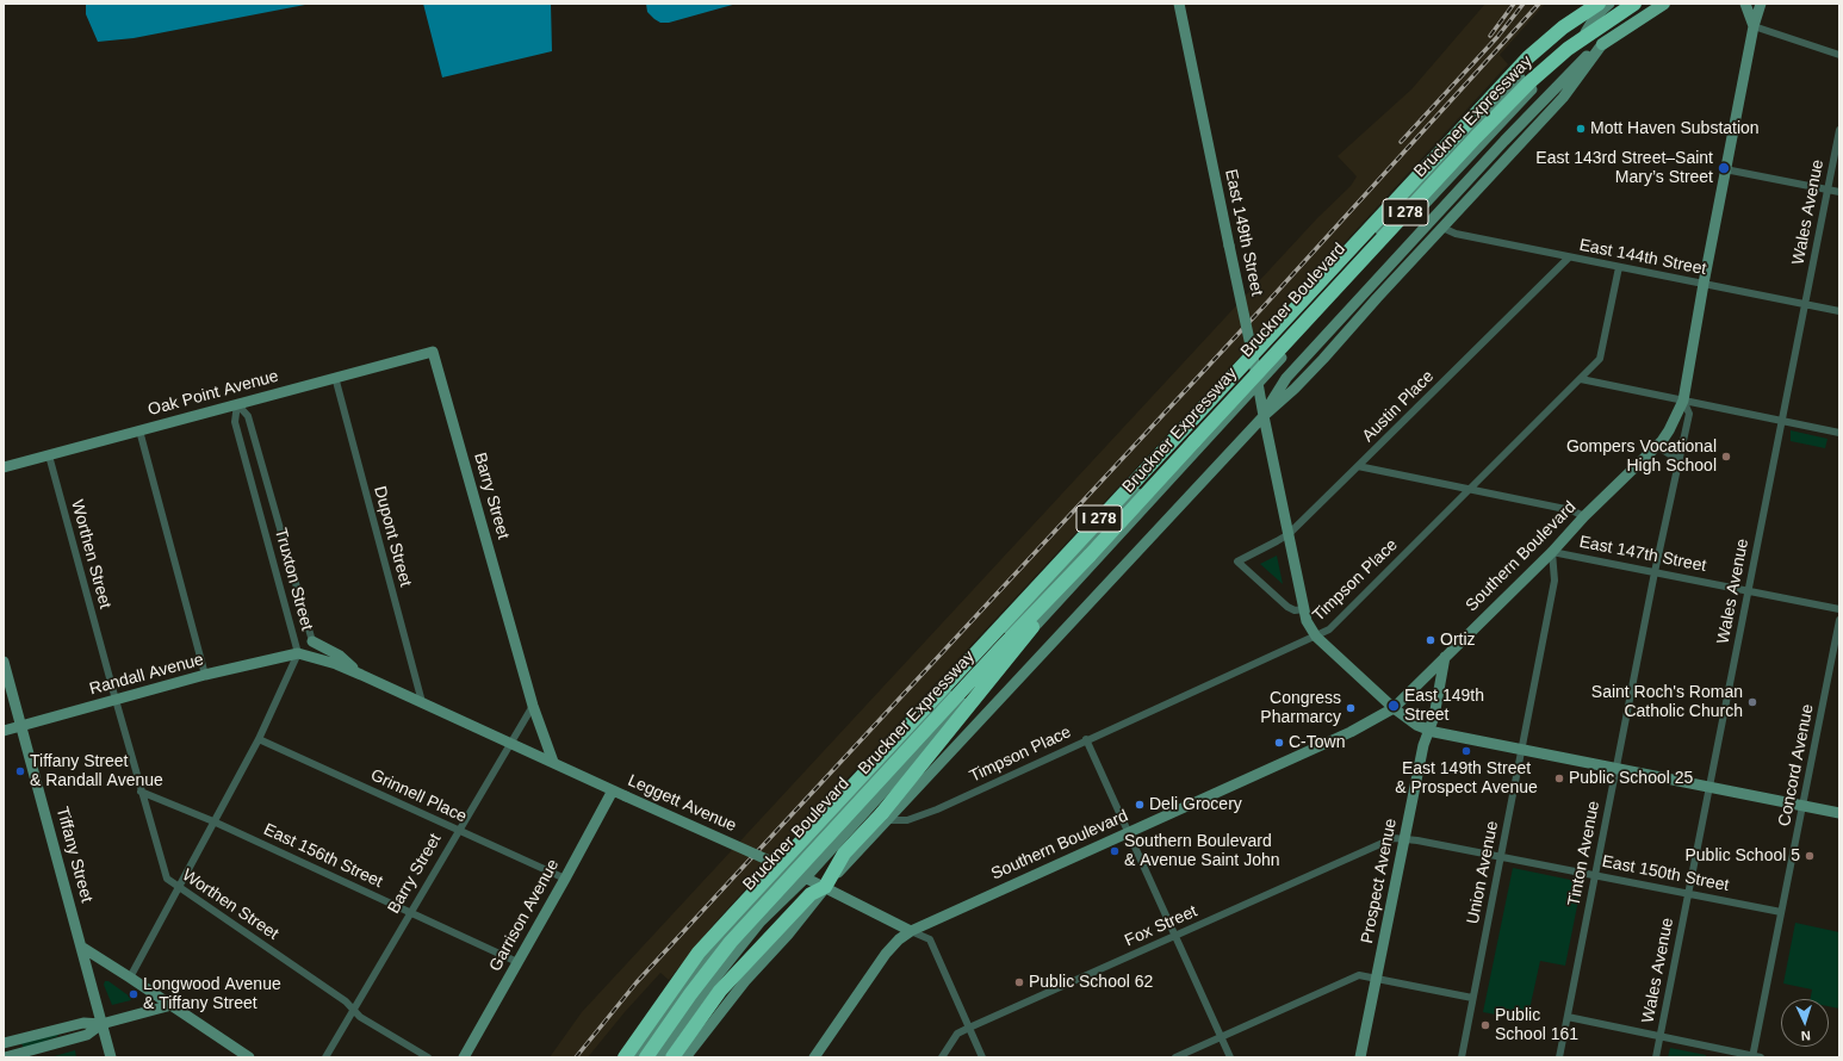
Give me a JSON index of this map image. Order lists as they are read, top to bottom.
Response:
{
  "streets": {
    "highway": ["Bruckner Expressway", "I 278"],
    "main road": [
      "East 149th Street",
      "Bruckner Boulevard",
      "Oak Point Avenue",
      "Barry Street",
      "Southern Boulevard",
      "Randall Avenue",
      "Leggett Avenue",
      "Tiffany Street",
      "Prospect Avenue",
      "Garrison Avenue"
    ],
    "street": [
      "Wales Avenue",
      "East 144th Street",
      "Austin Place",
      "Dupont Street",
      "Worthen Street",
      "East 147th Street",
      "Truxton Street",
      "Timpson Place",
      "Concord Avenue",
      "Grinnell Place",
      "Tinton Avenue",
      "East 156th Street",
      "Union Avenue",
      "East 150th Street",
      "Fox Street"
    ]
  },
  "crossings": [
    ["Bruckner Expressway", "Bruckner Boulevard"],
    ["Wales Avenue", "East 149th Street"],
    ["Wales Avenue", "East 144th Street"],
    ["Wales Avenue", "East 147th Street"],
    ["Wales Avenue", "East 150th Street"],
    ["East 149th Street", "Bruckner Boulevard"],
    ["East 149th Street", "Austin Place"],
    ["East 149th Street", "Southern Boulevard"],
    ["East 149th Street", "Timpson Place"],
    ["East 149th Street", "Concord Avenue"],
    ["East 149th Street", "Tinton Avenue"],
    ["East 149th Street", "Union Avenue"],
    ["East 149th Street", "Prospect Avenue"],
    ["East 144th Street", "Austin Place"],
    ["East 144th Street", "Southern Boulevard"],
    ["East 144th Street", "Timpson Place"],
    ["Bruckner Boulevard", "Leggett Avenue"],
    ["Oak Point Avenue", "Barry Street"],
    ["Oak Point Avenue", "Dupont Street"],
    ["Oak Point Avenue", "Worthen Street"],
    ["Oak Point Avenue", "Truxton Street"],
    ["Austin Place", "East 147th Street"],
    ["Barry Street", "Worthen Street"],
    ["Barry Street", "Grinnell Place"],
    ["Barry Street", "Leggett Avenue"],
    ["Barry Street", "East 156th Street"],
    ["Dupont Street", "Leggett Avenue"],
    ["Worthen Street", "Truxton Street"],
    ["Worthen Street", "Randall Avenue"],
    ["Worthen Street", "East 156th Street"],
    ["East 147th Street", "Southern Boulevard"],
    ["East 147th Street", "Timpson Place"],
    ["East 147th Street", "Tinton Avenue"],
    ["East 147th Street", "Union Avenue"],
    ["Southern Boulevard", "Leggett Avenue"],
    ["Southern Boulevard", "Tinton Avenue"],
    ["Southern Boulevard", "Union Avenue"],
    ["Southern Boulevard", "Prospect Avenue"],
    ["Truxton Street", "Randall Avenue"],
    ["Truxton Street", "Grinnell Place"],
    ["Truxton Street", "Leggett Avenue"],
    ["Truxton Street", "East 156th Street"],
    ["Randall Avenue", "Leggett Avenue"],
    ["Randall Avenue", "Tiffany Street"],
    ["Concord Avenue", "East 150th Street"],
    ["Grinnell Place", "Garrison Avenue"],
    ["Leggett Avenue", "Garrison Avenue"],
    ["Leggett Avenue", "Fox Street"],
    ["Tinton Avenue", "East 150th Street"],
    ["East 156th Street", "Garrison Avenue"],
    ["Union Avenue", "East 150th Street"],
    ["East 150th Street", "Prospect Avenue"],
    ["East 150th Street", "Fox Street"],
    ["Prospect Avenue", "Fox Street"]
  ],
  "places": [
    "Mott Haven Substation",
    "East 143rd Street–Saint Mary’s Street",
    "Gompers Vocational High School",
    "Ortiz",
    "Saint Roch's Roman Catholic Church",
    "East 149th Street",
    "Congress Pharmarcy",
    "C-Town",
    "East 149th Street & Prospect Avenue",
    "Tiffany Street & Randall Avenue",
    "Public School 25",
    "Deli Grocery",
    "Southern Boulevard & Avenue Saint John",
    "Public School 5",
    "Public School 62",
    "Longwood Avenue & Tiffany Street",
    "Public School 161"
  ],
  "north": "bottom"
}
